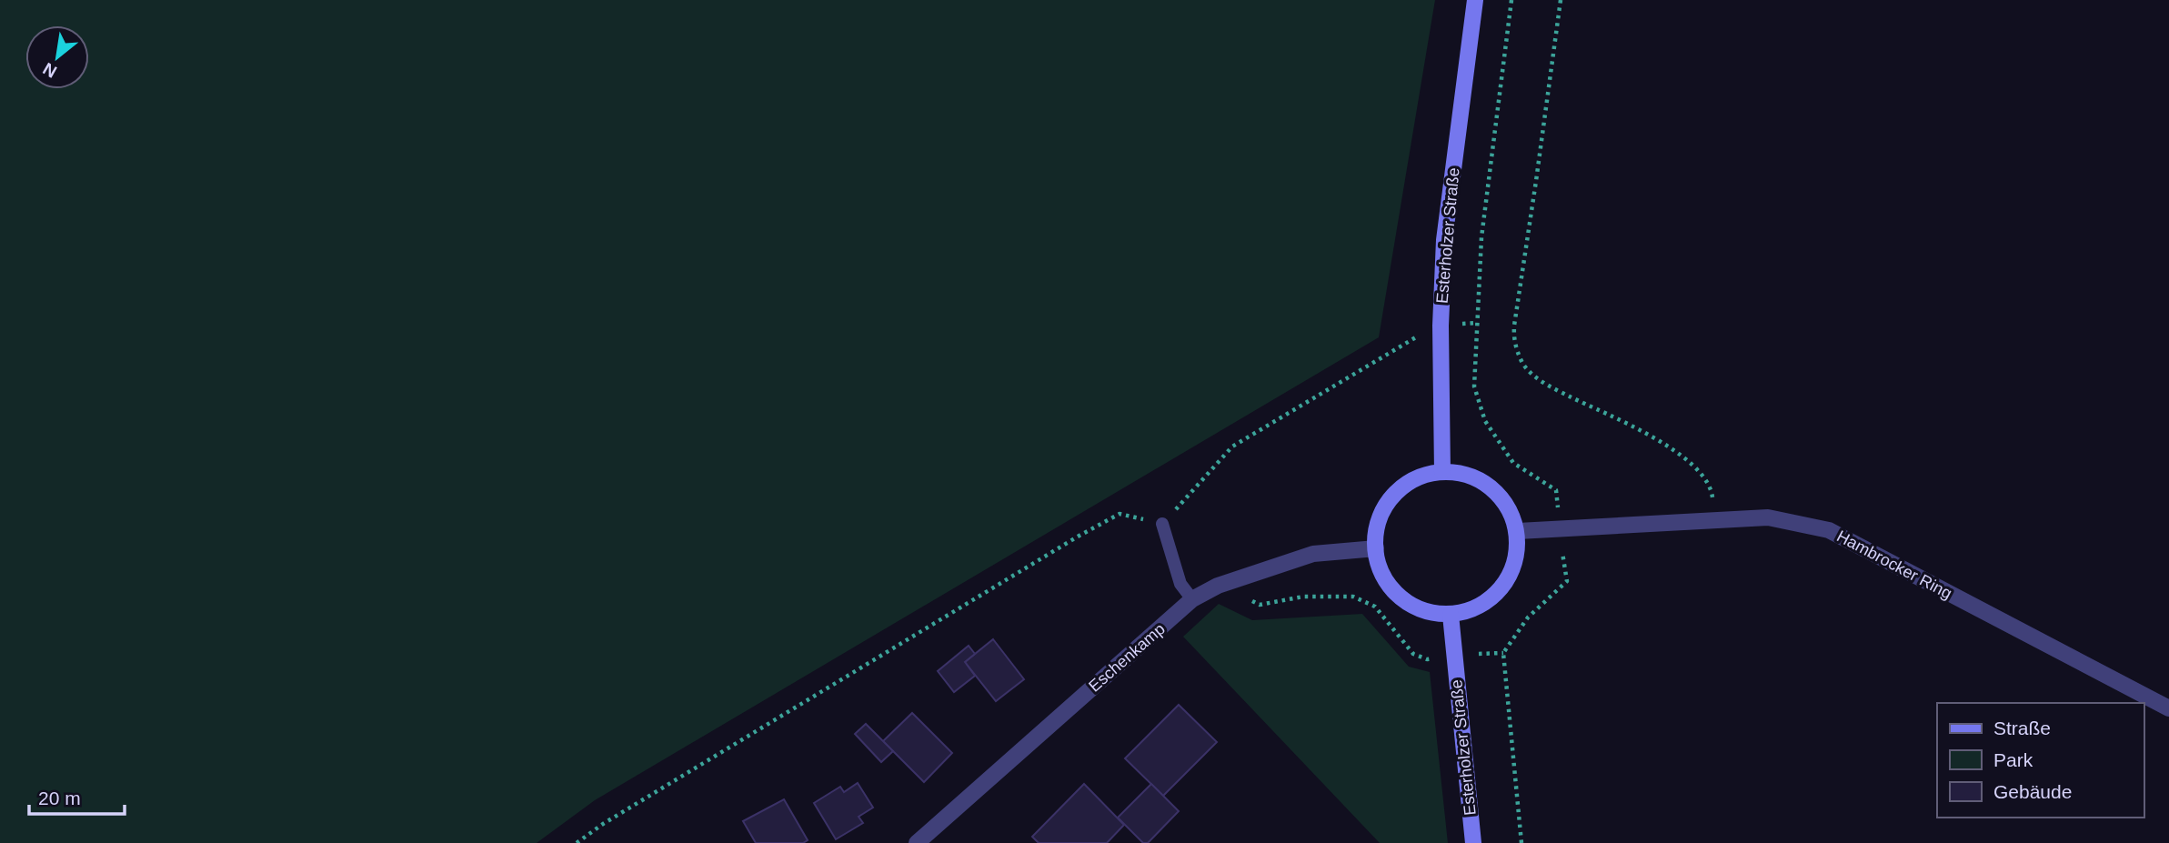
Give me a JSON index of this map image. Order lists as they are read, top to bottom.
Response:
{
  "streets": {
    "main road": ["Esterholzer Straße"],
    "street": ["Hambrocker Ring", "Eschenkamp"]
  },
  "crossings": [
    ["Esterholzer Straße", "Hambrocker Ring"],
    ["Esterholzer Straße", "Eschenkamp"],
    ["Hambrocker Ring", "Eschenkamp"]
  ],
  "legend": ["Straße", "Park", "Gebäude"],
  "scale_bar": "20 m",
  "north": "bottom left"
}
